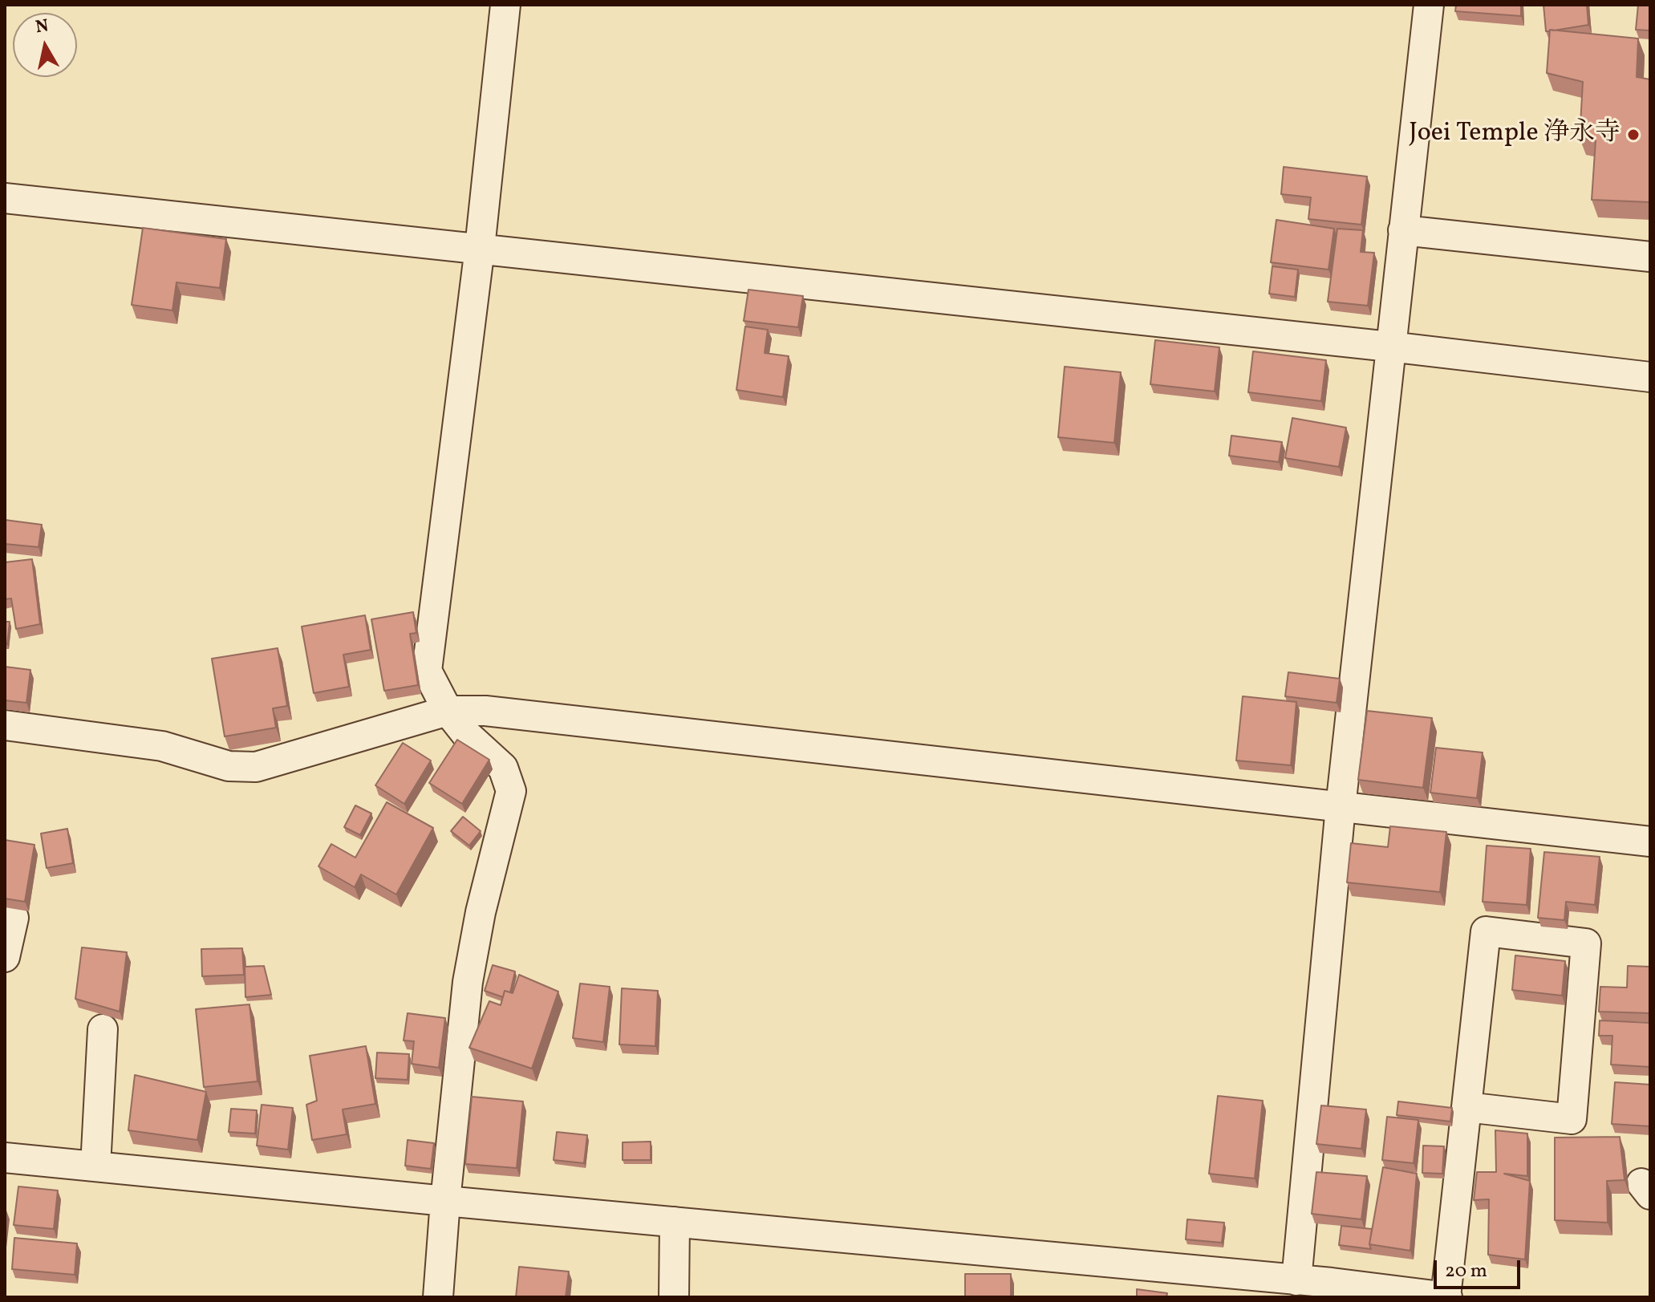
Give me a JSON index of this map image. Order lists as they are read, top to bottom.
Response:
{
  "places": ["Joei Temple 浄永寺"],
  "scale_bar": "20 m",
  "north": "top"
}
